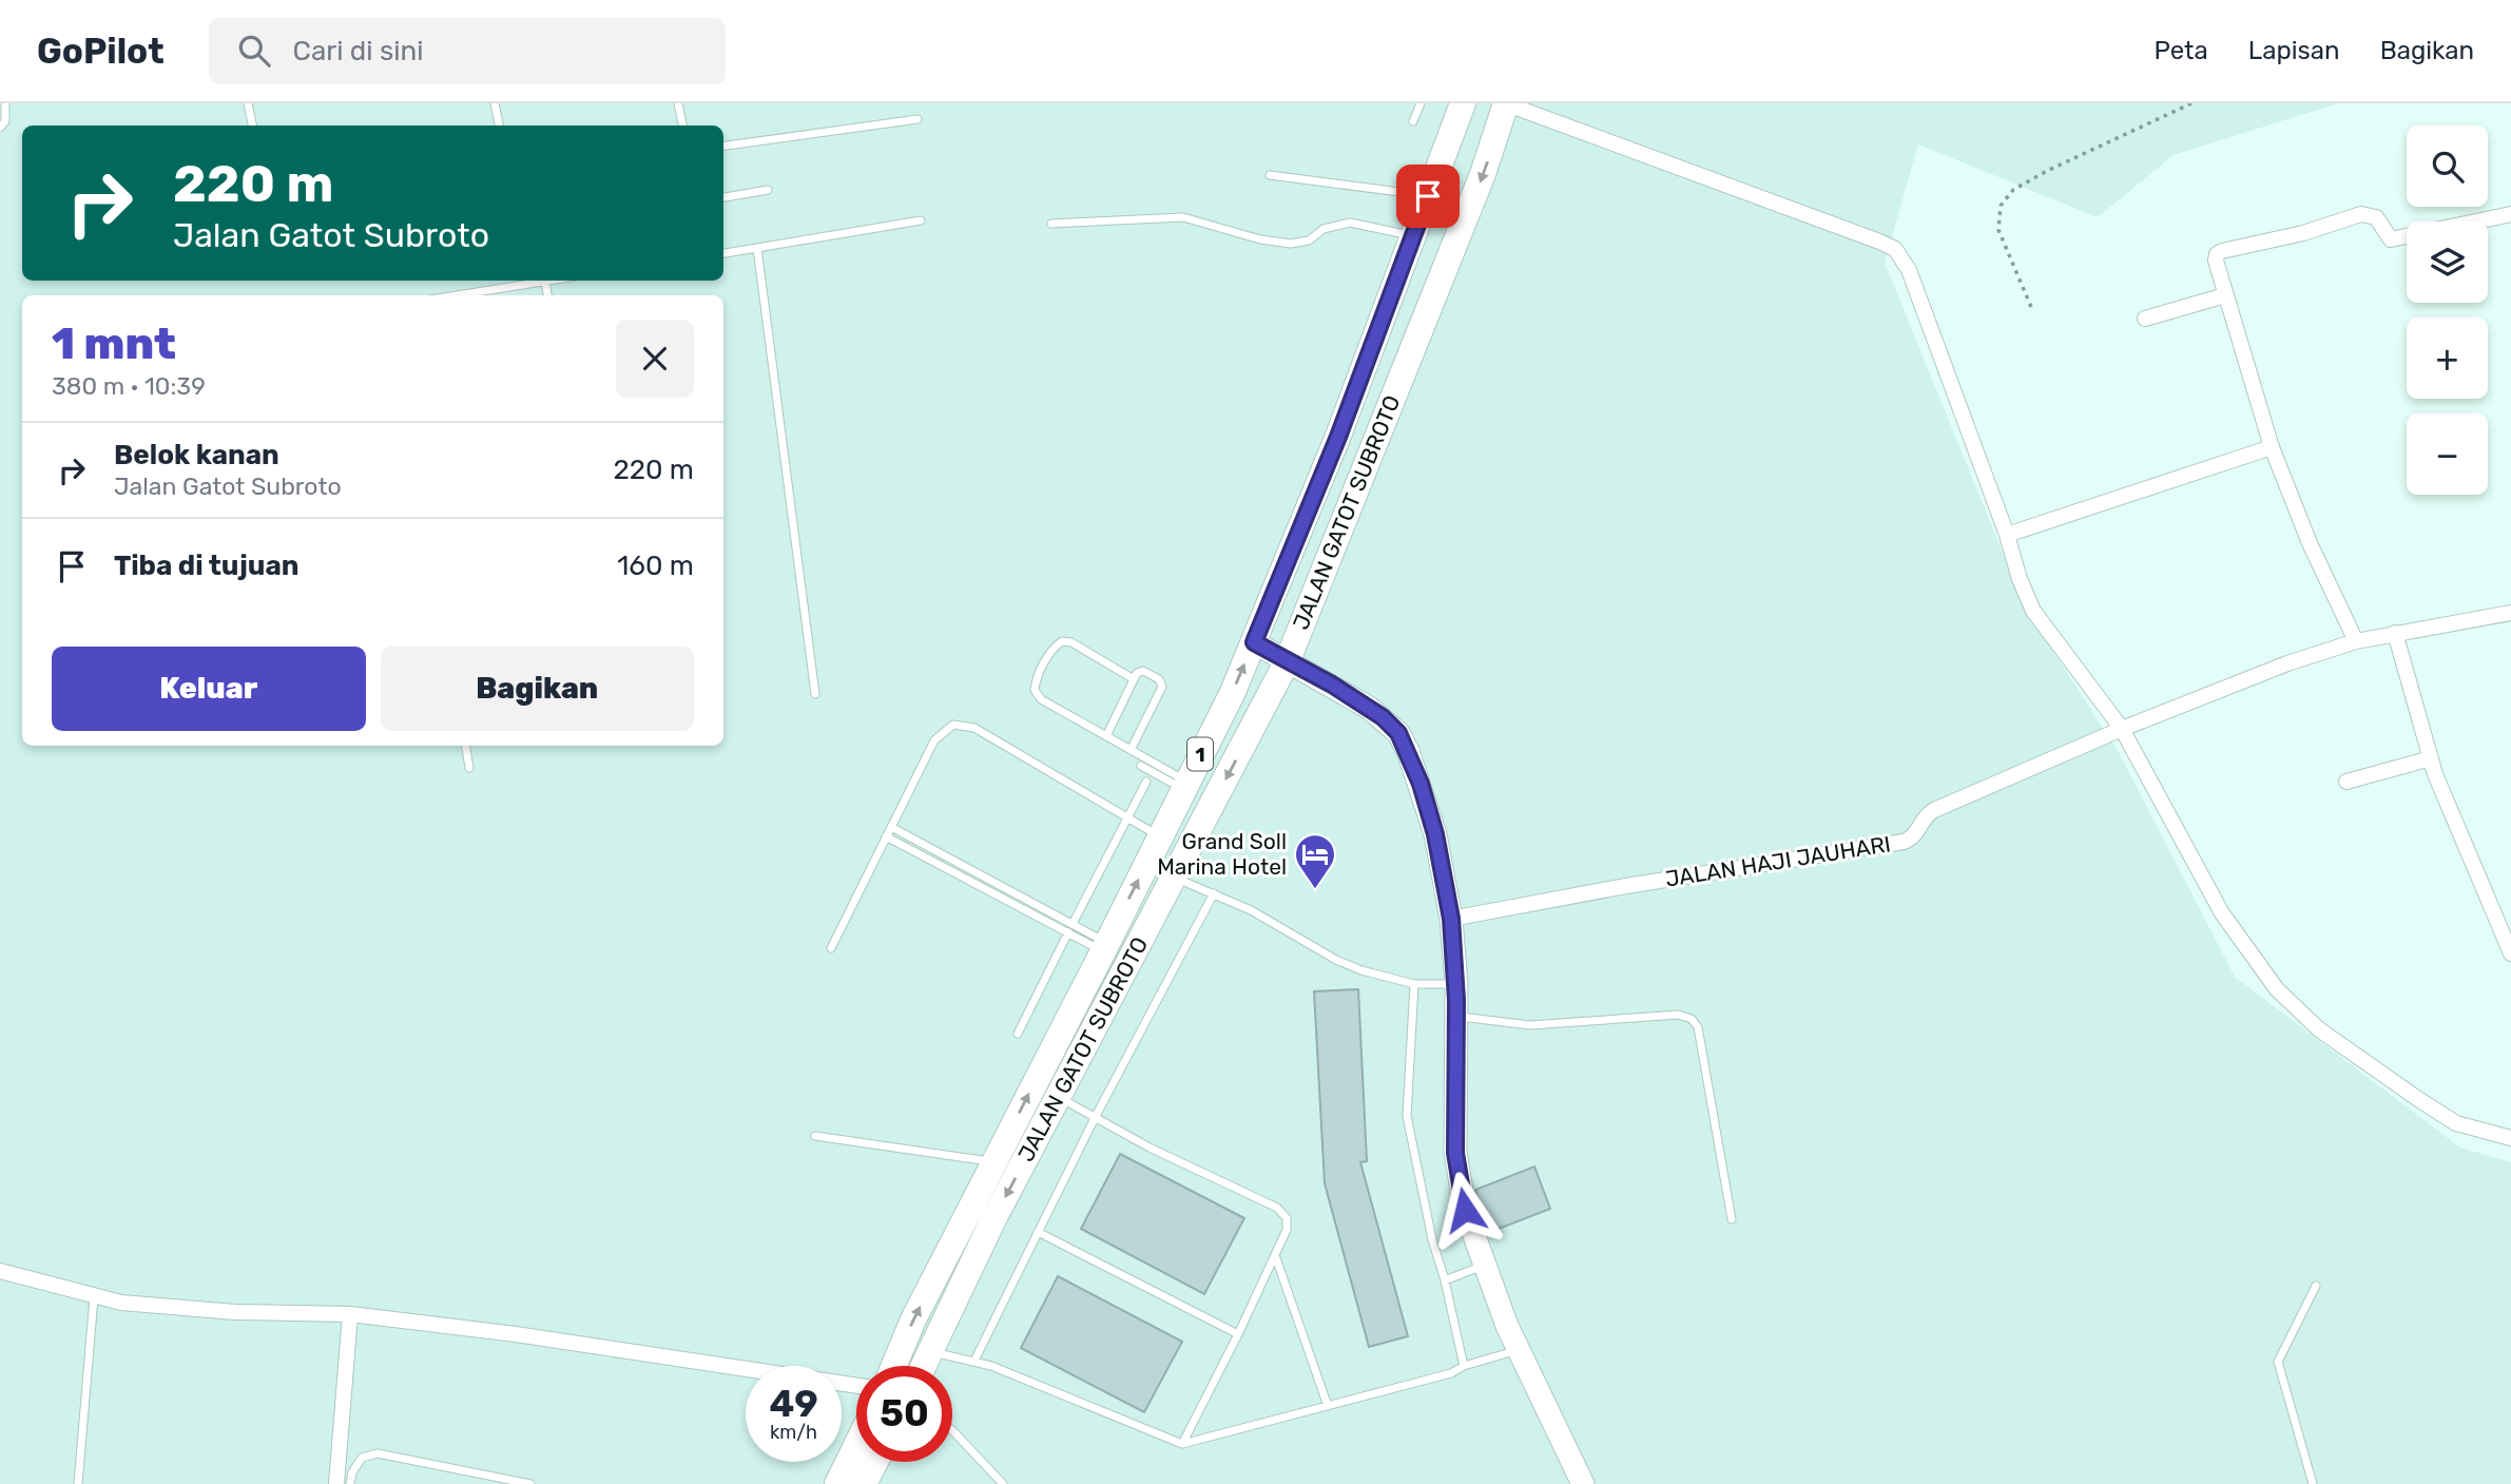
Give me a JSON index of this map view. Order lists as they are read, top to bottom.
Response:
{
  "streets": {
    "highway": ["JALAN GATOT SUBROTO", "1"],
    "street": ["JALAN HAJI JAUHARI"]
  },
  "places": {
    "hotel": ["Grand Soll Marina Hotel"]
  },
  "page": {
    "header": "GoPilot",
    "search": "Cari di sini",
    "nav": ["Peta", "Lapisan", "Bagikan"],
    "map_buttons": ["+", "−"],
    "turn": ["220 m", "Jalan Gatot Subroto"],
    "heading": ["1 mnt", "380 m · 10:39"],
    "list": [
      {
        "name": "Belok kanan",
        "note": "Jalan Gatot Subroto",
        "value": "220 m"
      },
      {
        "name": "Tiba di tujuan",
        "value": "160 m"
      }
    ],
    "buttons": ["Keluar", "Bagikan"],
    "speed": "49 km/h",
    "limit": "50"
  }
}
